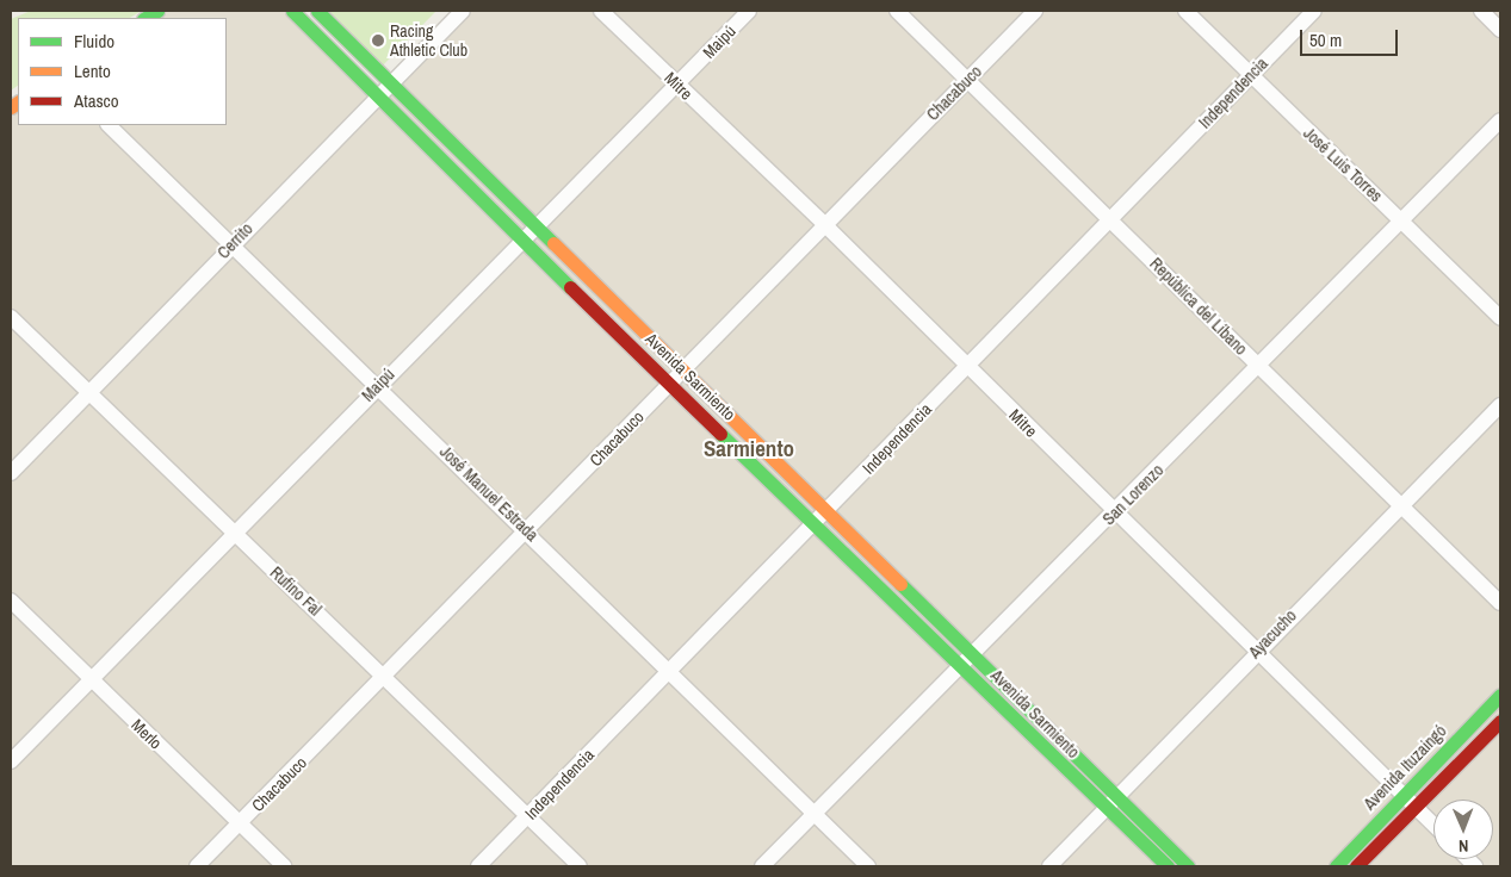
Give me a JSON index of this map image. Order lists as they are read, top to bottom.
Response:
{
  "streets": {
    "main road": ["Avenida Sarmiento", "Avenida Ituzaingó"],
    "street": [
      "Maipú",
      "Mitre",
      "Chacabuco",
      "Independencia",
      "José Luis Torres",
      "Cerrito",
      "República del Líbano",
      "José Manuel Estrada",
      "San Lorenzo",
      "Rufino Fal",
      "Ayacucho",
      "Merlo"
    ]
  },
  "crossings": [
    ["Maipú", "Mitre"],
    ["Maipú", "Avenida Sarmiento"],
    ["Maipú", "José Manuel Estrada"],
    ["Maipú", "Rufino Fal"],
    ["Maipú", "Merlo"],
    ["Mitre", "Chacabuco"],
    ["Mitre", "Independencia"],
    ["Mitre", "San Lorenzo"],
    ["Mitre", "Ayacucho"],
    ["Mitre", "Avenida Ituzaingó"],
    ["Chacabuco", "República del Líbano"],
    ["Chacabuco", "Avenida Sarmiento"],
    ["Chacabuco", "José Manuel Estrada"],
    ["Chacabuco", "Rufino Fal"],
    ["Chacabuco", "Merlo"],
    ["Independencia", "José Luis Torres"],
    ["Independencia", "República del Líbano"],
    ["Independencia", "Avenida Sarmiento"],
    ["Independencia", "José Manuel Estrada"],
    ["Independencia", "Rufino Fal"],
    ["José Luis Torres", "San Lorenzo"],
    ["Cerrito", "Avenida Sarmiento"],
    ["Cerrito", "José Manuel Estrada"],
    ["Cerrito", "Rufino Fal"],
    ["República del Líbano", "San Lorenzo"],
    ["República del Líbano", "Ayacucho"],
    ["Avenida Sarmiento", "San Lorenzo"],
    ["Avenida Sarmiento", "Ayacucho"],
    ["José Manuel Estrada", "San Lorenzo"]
  ],
  "districts": ["Sarmiento"],
  "places": ["Racing Athletic Club"],
  "legend": ["Fluido", "Lento", "Atasco"],
  "scale_bar": "50 m",
  "north": "bottom"
}
